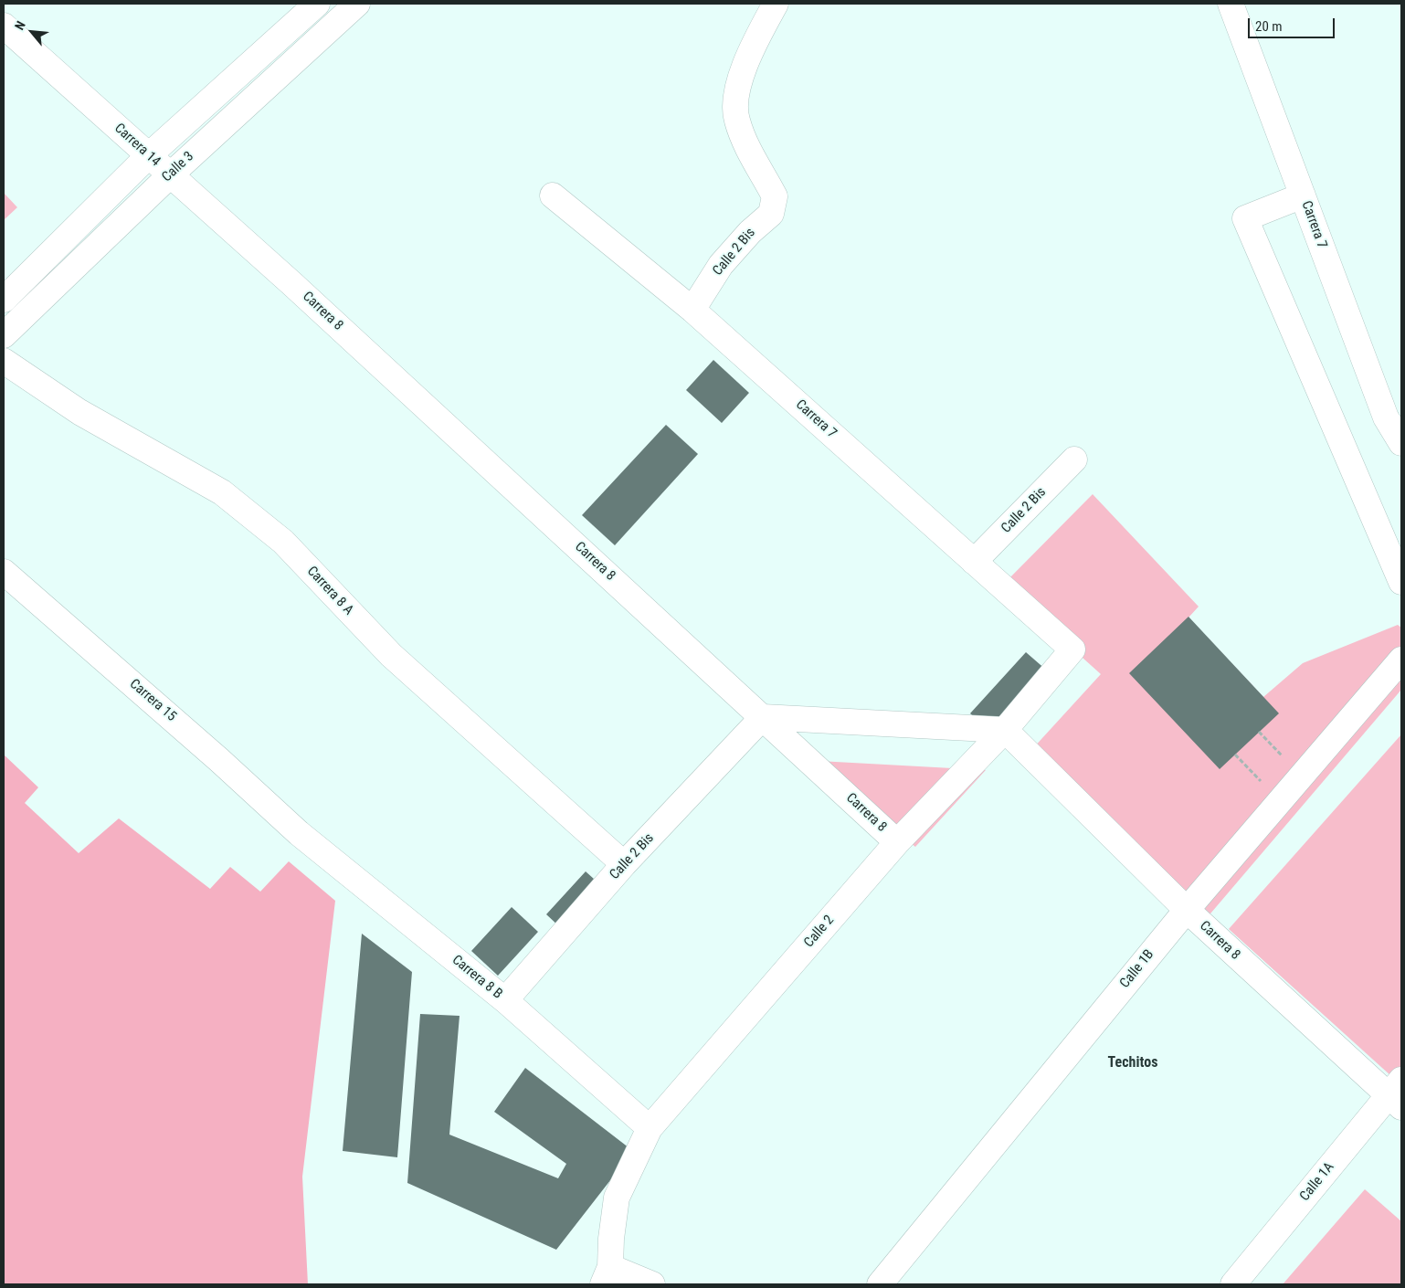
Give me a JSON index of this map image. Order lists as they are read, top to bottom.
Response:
{
  "streets": {
    "street": [
      "Carrera 14",
      "Calle 3",
      "Carrera 7",
      "Calle 2 Bis",
      "Carrera 8",
      "Carrera 8 A",
      "Carrera 15",
      "Calle 2",
      "Calle 1B",
      "Carrera 8 B",
      "Calle 1A"
    ]
  },
  "crossings": [
    ["Carrera 14", "Calle 3"],
    ["Carrera 14", "Carrera 8"],
    ["Carrera 7", "Calle 2 Bis"],
    ["Carrera 7", "Calle 2"],
    ["Calle 2 Bis", "Carrera 8"],
    ["Calle 2 Bis", "Carrera 8 A"],
    ["Calle 2 Bis", "Carrera 8 B"],
    ["Carrera 8", "Calle 2"],
    ["Carrera 8", "Calle 1B"],
    ["Carrera 8", "Calle 1A"],
    ["Carrera 15", "Carrera 8 B"],
    ["Calle 2", "Carrera 8 B"]
  ],
  "districts": ["Techitos"],
  "scale_bar": "20 m",
  "north": "top left"
}
